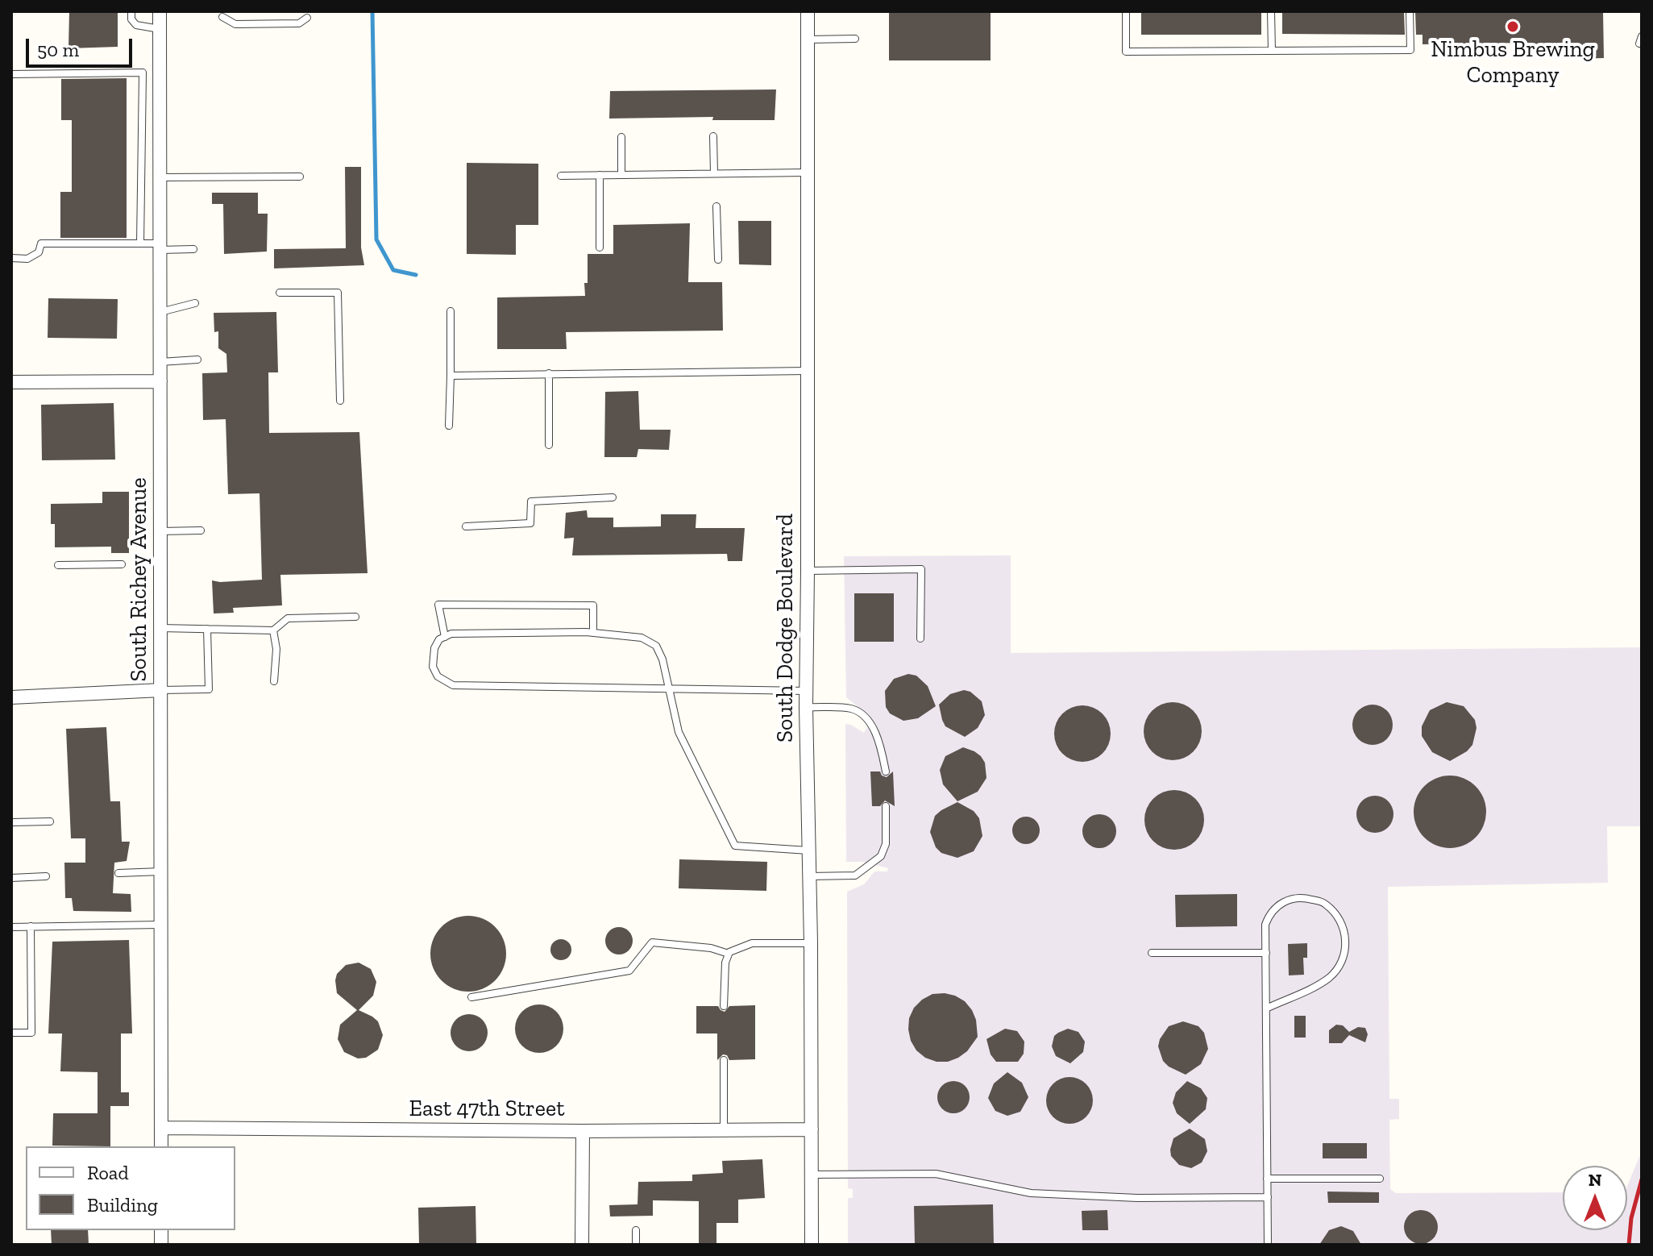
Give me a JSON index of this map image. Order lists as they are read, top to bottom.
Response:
{
  "streets": {
    "street": ["South Richey Avenue", "South Dodge Boulevard", "East 47th Street"]
  },
  "crossings": [
    ["South Richey Avenue", "East 47th Street"],
    ["South Dodge Boulevard", "East 47th Street"]
  ],
  "places": ["Nimbus Brewing Company"],
  "legend": ["Road", "Building"],
  "scale_bar": "50 m",
  "north": "top"
}
